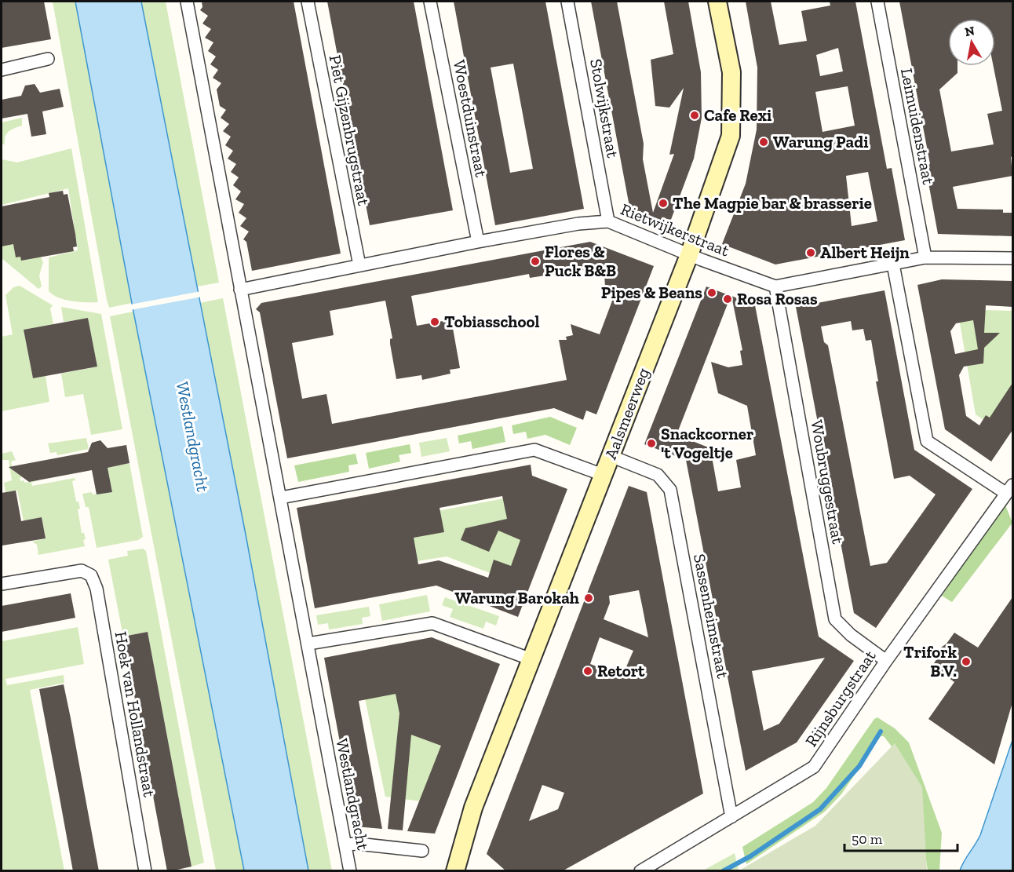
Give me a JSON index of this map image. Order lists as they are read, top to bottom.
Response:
{
  "streets": {
    "main road": ["Aalsmeerweg"],
    "street": [
      "Stolwijkstraat",
      "Woestduinstraat",
      "Leimuidenstraat",
      "Piet Gijzenbrugstraat",
      "Rietwijkerstraat",
      "Woubruggestraat",
      "Sassenheimstraat",
      "Rijnsburgstraat",
      "Hoek van Hollandstraat",
      "Westlandgracht"
    ]
  },
  "crossings": [
    ["Stolwijkstraat", "Rietwijkerstraat"],
    ["Woestduinstraat", "Rietwijkerstraat"],
    ["Piet Gijzenbrugstraat", "Rietwijkerstraat"],
    ["Rietwijkerstraat", "Aalsmeerweg"],
    ["Rietwijkerstraat", "Woubruggestraat"],
    ["Rietwijkerstraat", "Westlandgracht"],
    ["Aalsmeerweg", "Sassenheimstraat"],
    ["Woubruggestraat", "Rijnsburgstraat"],
    ["Sassenheimstraat", "Rijnsburgstraat"]
  ],
  "water": ["Westlandgracht"],
  "places": [
    "Cafe Rexi",
    "Warung Padi",
    "The Magpie bar & brasserie",
    "Albert Heijn",
    "Flores & Puck B&B",
    "Pipes & Beans",
    "Rosa Rosas",
    "Tobiasschool",
    "Snackcorner 't Vogeltje",
    "Warung Barokah",
    "Trifork B.V.",
    "Retort"
  ],
  "scale_bar": "50 m",
  "north": "top"
}
